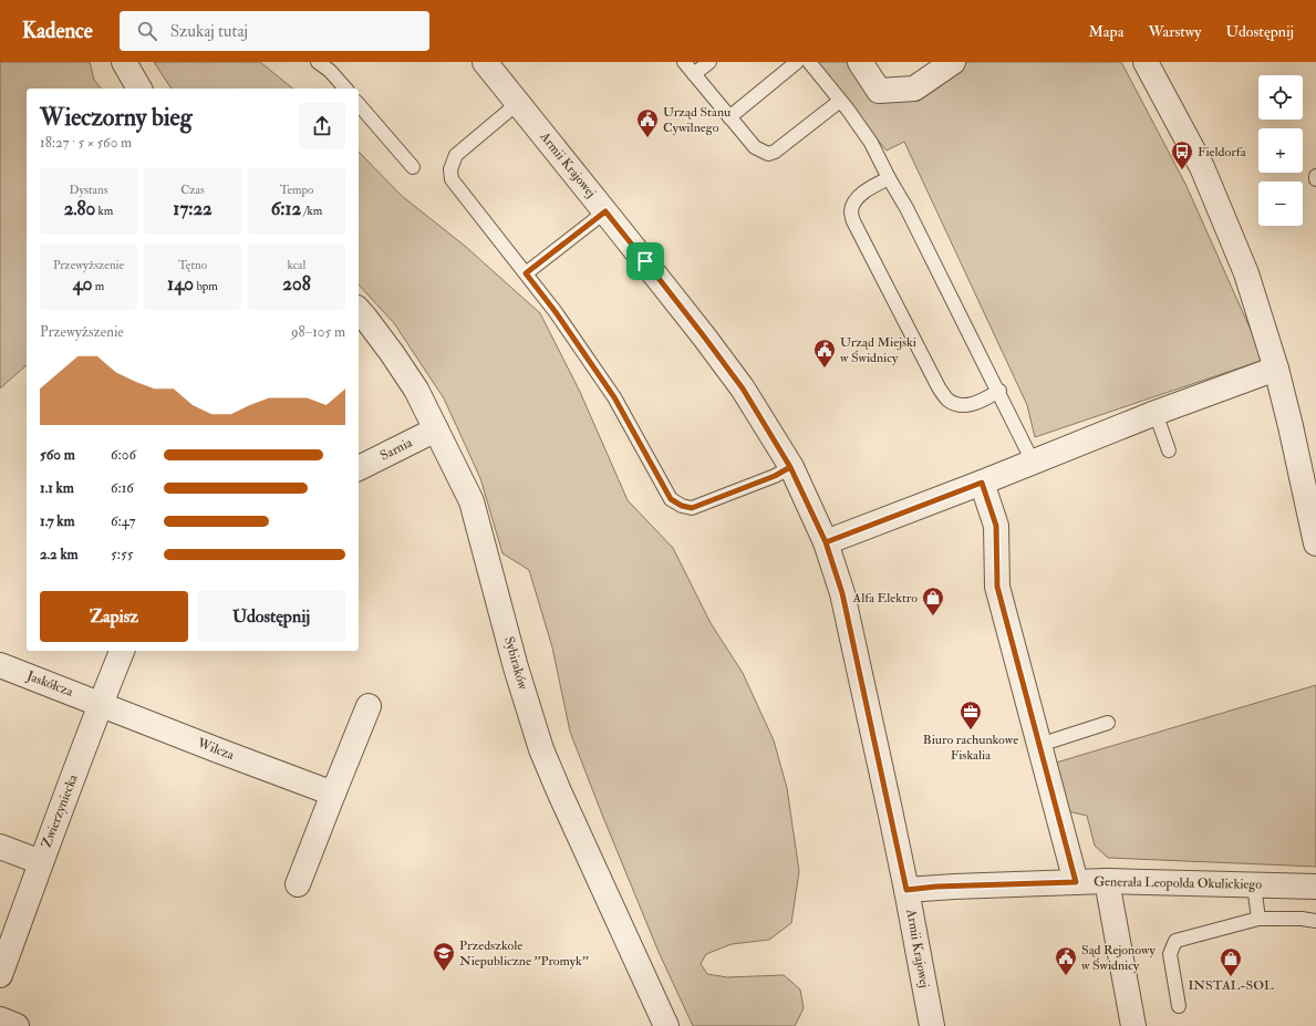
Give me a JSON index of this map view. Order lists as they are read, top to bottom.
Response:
{
  "streets": {
    "street": [
      "Armii Krajowej",
      "Sarnia",
      "Sybiraków",
      "Jaskółcza",
      "Wilcza",
      "Zwierzyniecka",
      "Generała Leopolda Okulickiego"
    ]
  },
  "crossings": [
    ["Armii Krajowej", "Generała Leopolda Okulickiego"],
    ["Sarnia", "Sybiraków"],
    ["Jaskółcza", "Wilcza"],
    ["Jaskółcza", "Zwierzyniecka"],
    ["Wilcza", "Zwierzyniecka"]
  ],
  "places": {
    "public building": ["Urząd Stanu Cywilnego", "Urząd Miejski w Świdnicy", "Sąd Rejonowy w Świdnicy"],
    "bus stop": ["Fieldorfa"],
    "shop": ["Alfa Elektro", "INSTAL-SOL"],
    "office": ["Biuro rachunkowe Fiskalia"],
    "school or university": ["Przedszkole Niepubliczne ''Promyk''"]
  },
  "page": {
    "header": "Kadence",
    "search": "Szukaj tutaj",
    "nav": ["Mapa", "Warstwy", "Udostępnij"],
    "map_buttons": ["+", "−"],
    "heading": ["Wieczorny bieg", "18:27 · 5 × 560 m"],
    "stats": [
      ["Dystans", "2.80 km"],
      ["Czas", "17:22"],
      ["Tempo", "6:12 /km"],
      ["Przewyższenie", "40 m"],
      ["Tętno", "140 bpm"],
      ["kcal", "208"]
    ],
    "chart": ["Przewyższenie", "98–105 m"],
    "list": [
      {
        "name": "560 m",
        "note": "6:06"
      },
      {
        "name": "1.1 km",
        "note": "6:16"
      },
      {
        "name": "1.7 km",
        "note": "6:47"
      },
      {
        "name": "2.2 km",
        "note": "5:55"
      }
    ],
    "buttons": ["Zapisz", "Udostępnij"]
  }
}
